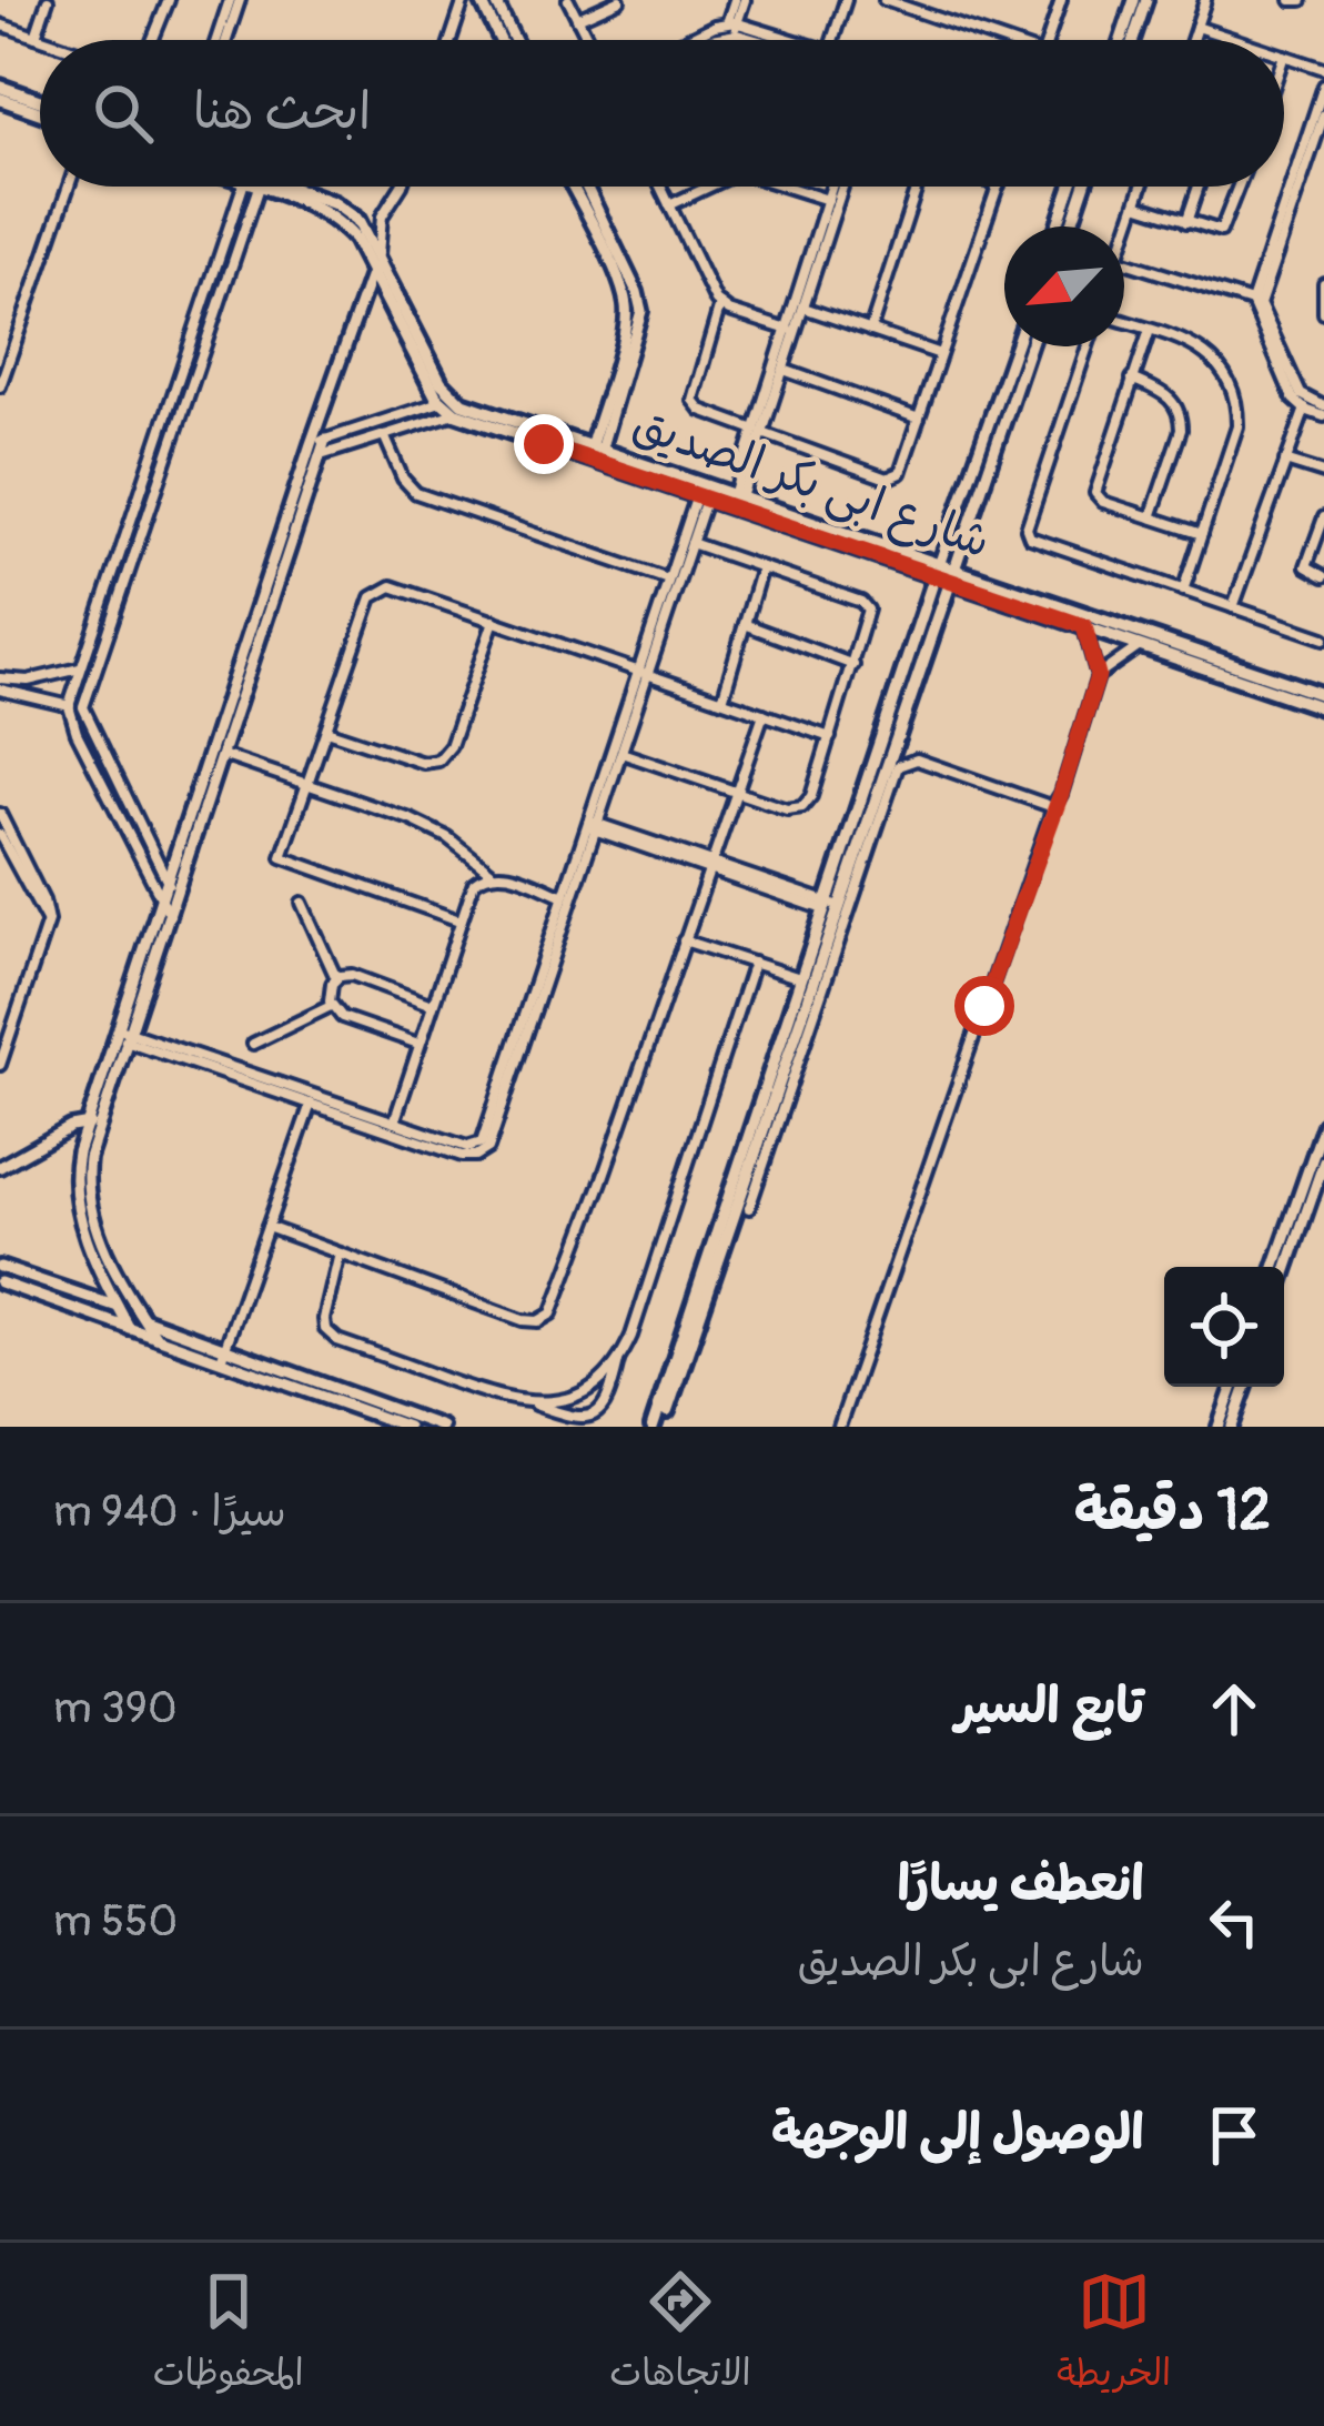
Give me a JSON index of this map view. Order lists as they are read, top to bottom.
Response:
{
  "streets": {
    "main road": ["شارع ابى بكر الصديق"]
  },
  "north": "bottom left",
  "page": {
    "search": "ابحث هنا",
    "heading": ["12 دقيقة", "سيرًا · 940 m"],
    "list": [
      ["تابع السير", "390 m"],
      ["انعطف يسارًا", "شارع ابى بكر الصديق", "550 m"],
      "الوصول إلى الوجهة"
    ],
    "nav": ["الخريطة", "الاتجاهات", "المحفوظات"]
  }
}
